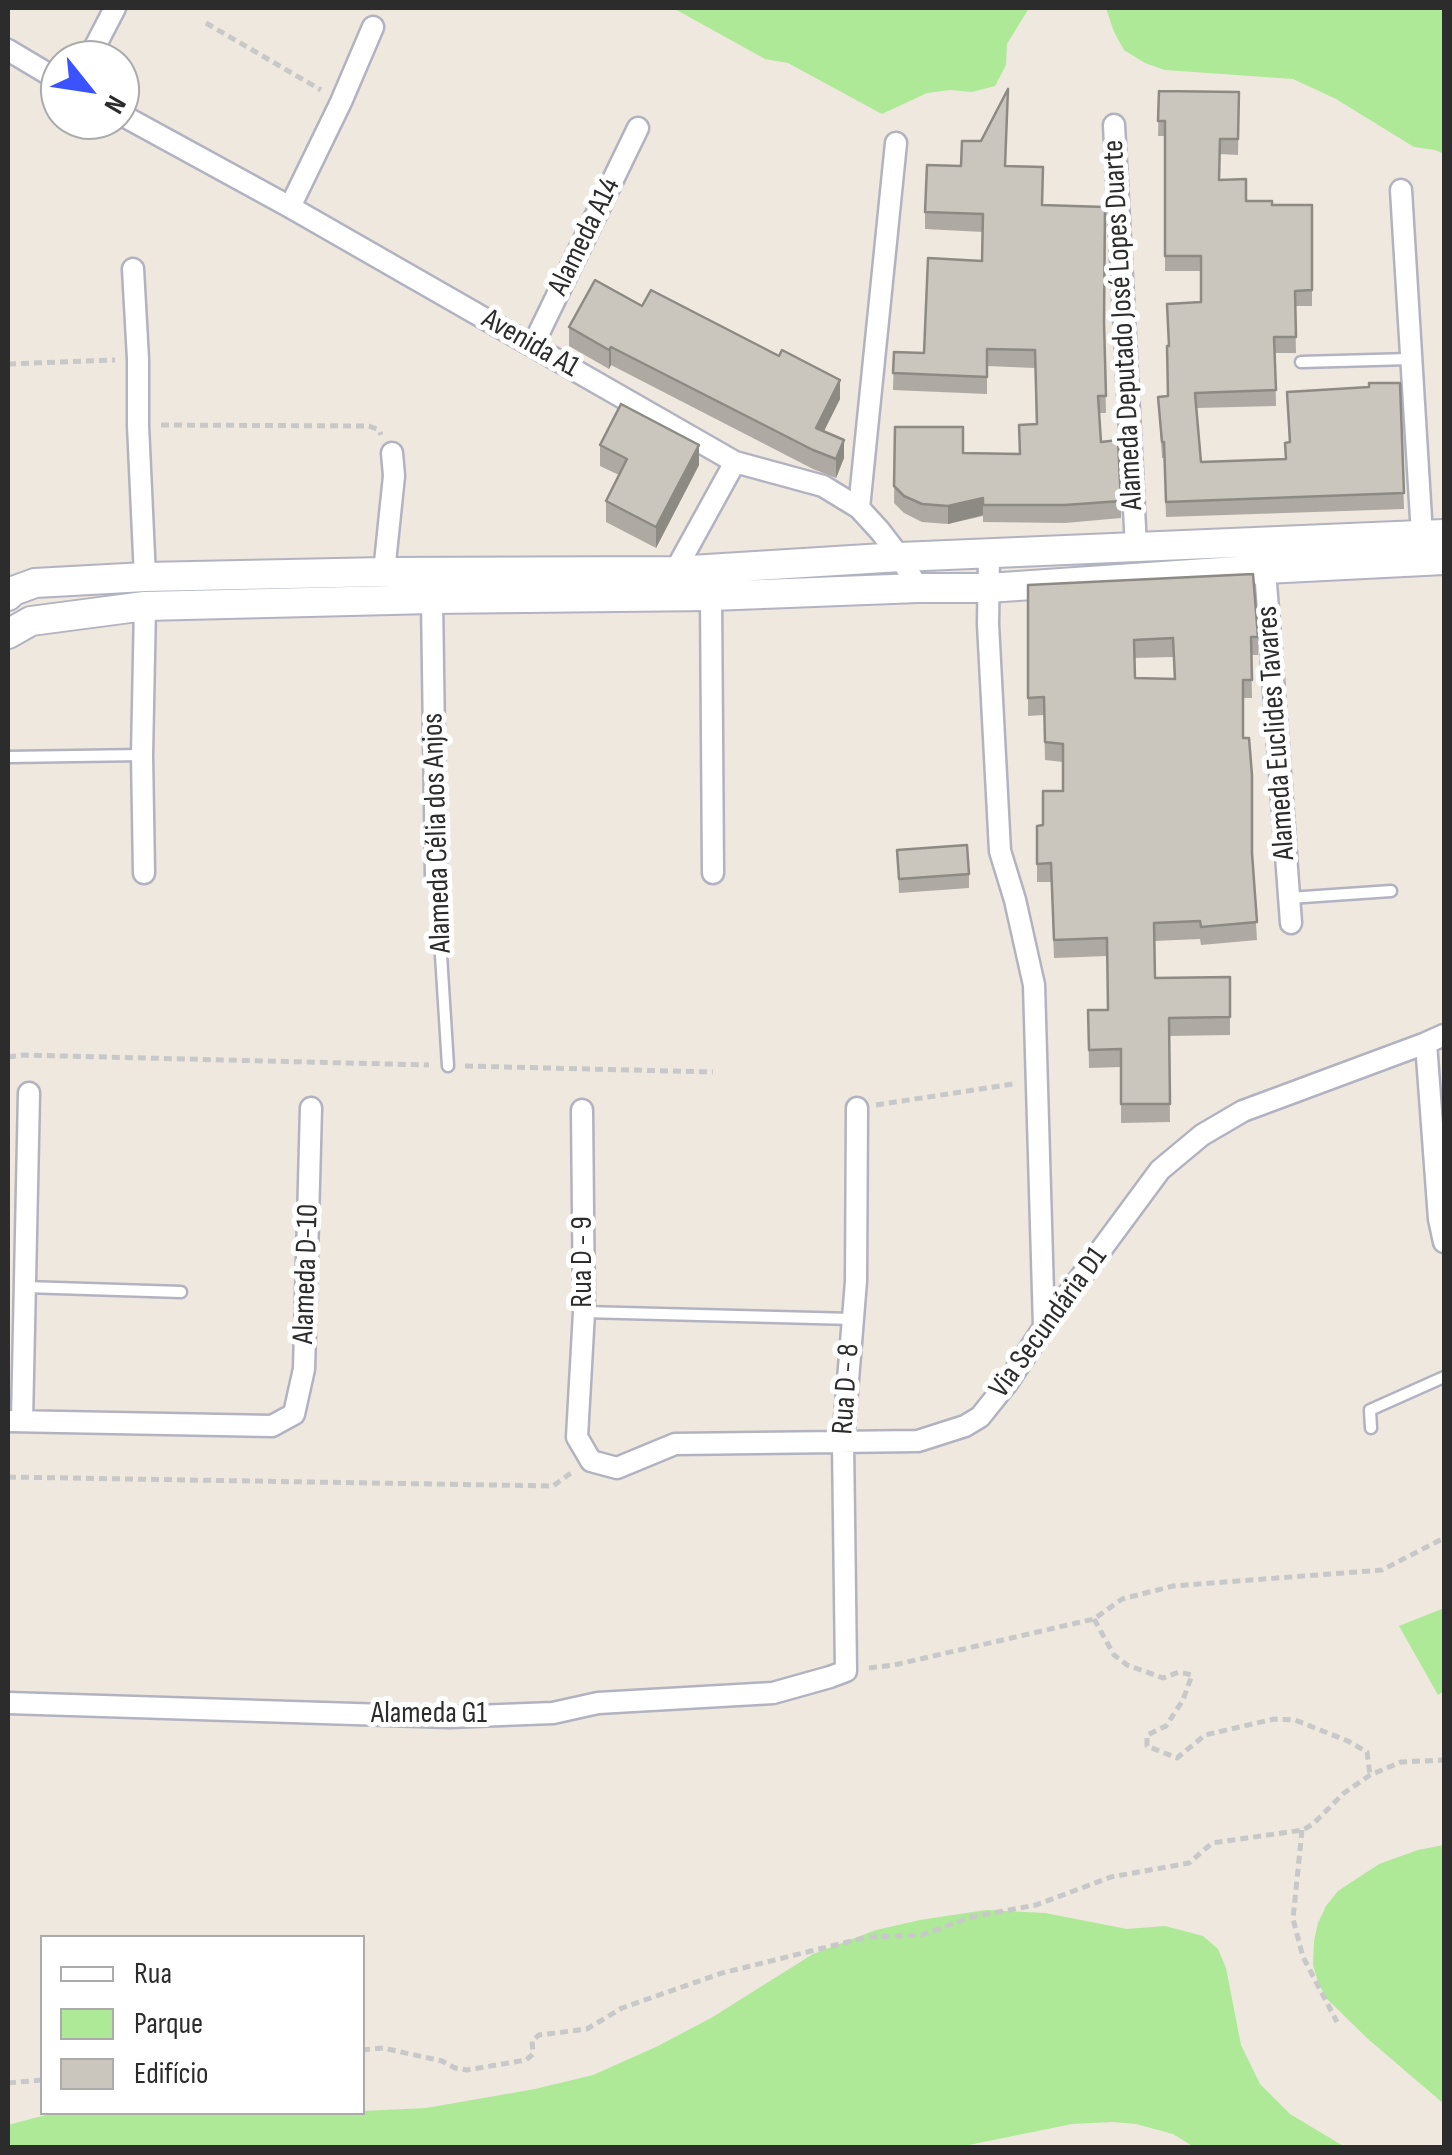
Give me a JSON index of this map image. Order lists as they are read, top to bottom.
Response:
{
  "streets": {
    "street": [
      "Alameda A14",
      "Alameda Deputado José Lopes Duarte",
      "Avenida A1",
      "Alameda Euclides Tavares",
      "Alameda Célia dos Anjos",
      "Rua D - 9",
      "Alameda D-10",
      "Via Secundária D1",
      "Rua D - 8",
      "Alameda G1"
    ]
  },
  "crossings": [
    ["Alameda A14", "Avenida A1"],
    ["Rua D - 9", "Via Secundária D1"],
    ["Via Secundária D1", "Rua D - 8"],
    ["Rua D - 8", "Alameda G1"]
  ],
  "legend": ["Rua", "Parque", "Edifício"],
  "north": "bottom right"
}
